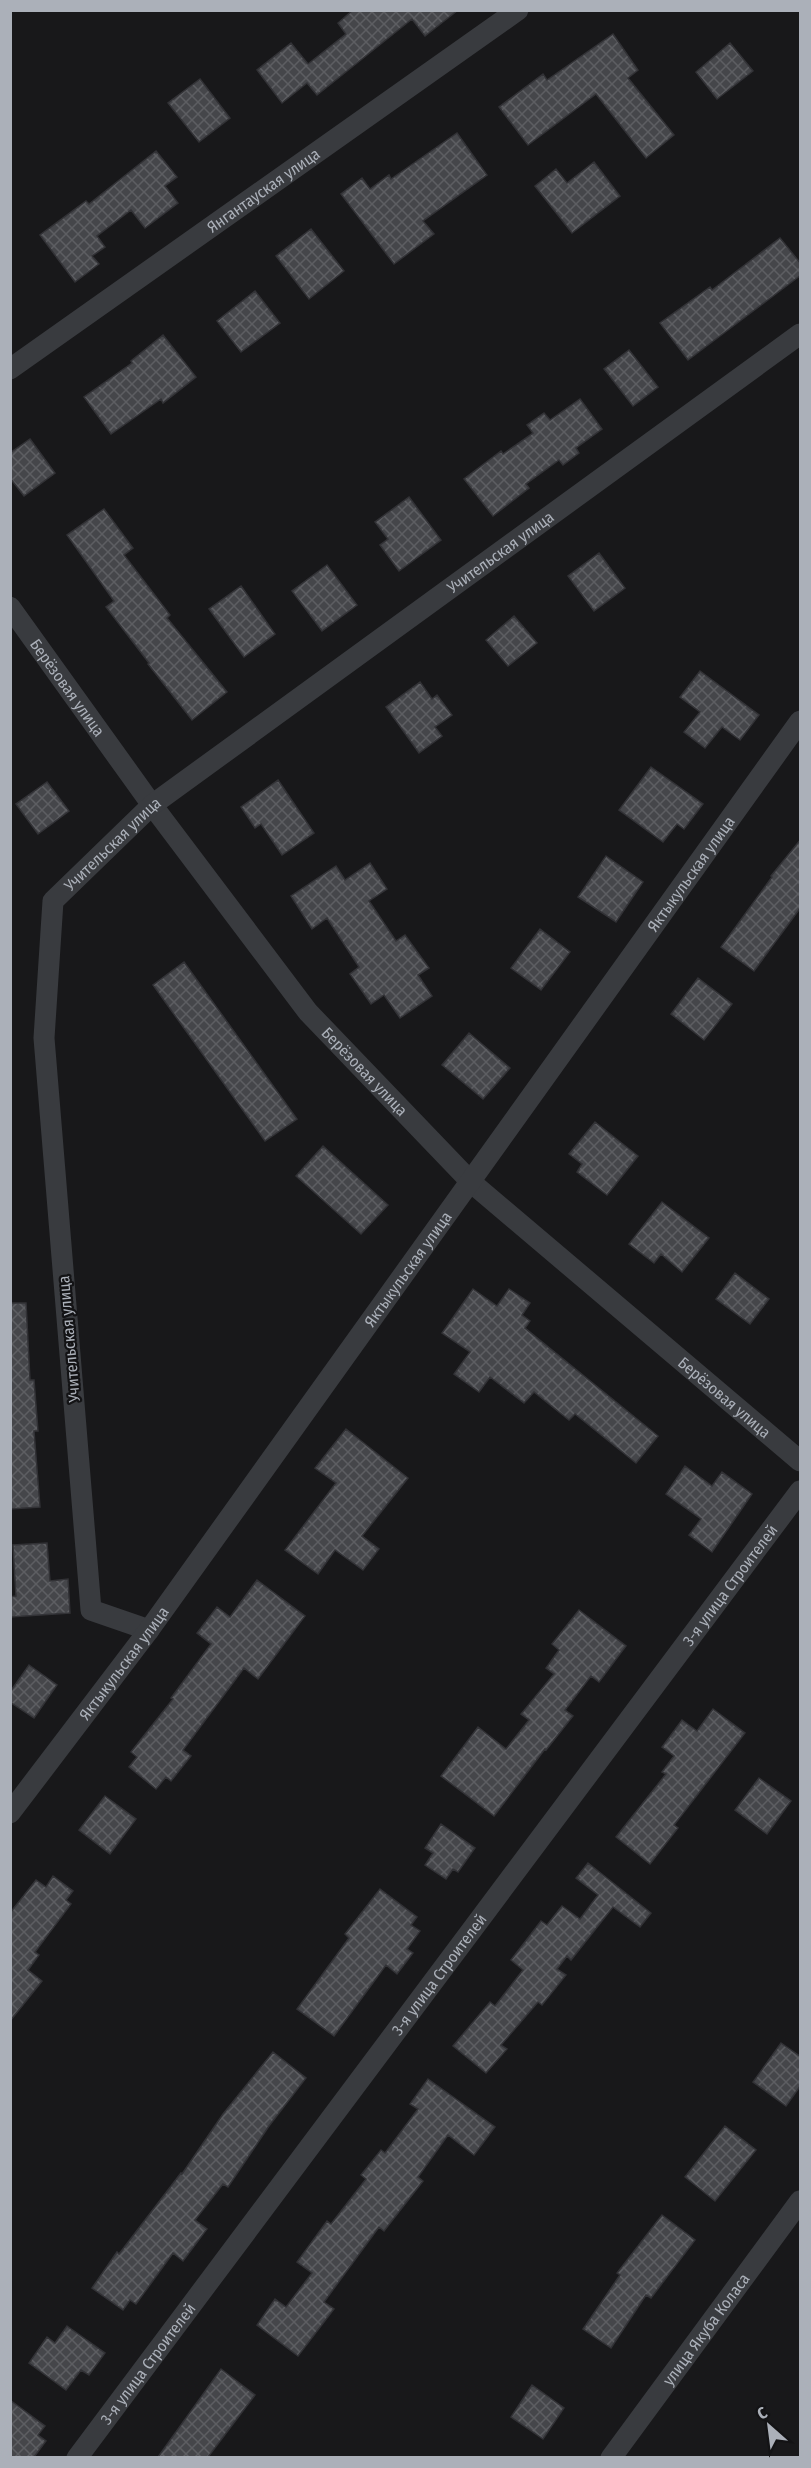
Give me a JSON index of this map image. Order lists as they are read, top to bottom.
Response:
{
  "streets": {
    "street": [
      "Янгантауская улица",
      "Учительская улица",
      "Берёзовая улица",
      "Яктыкульская улица",
      "3-я улица Строителей",
      "улица Якуба Коласа"
    ]
  },
  "crossings": [
    ["Учительская улица", "Берёзовая улица"],
    ["Учительская улица", "Яктыкульская улица"],
    ["Берёзовая улица", "Яктыкульская улица"]
  ],
  "north": "top left"
}
